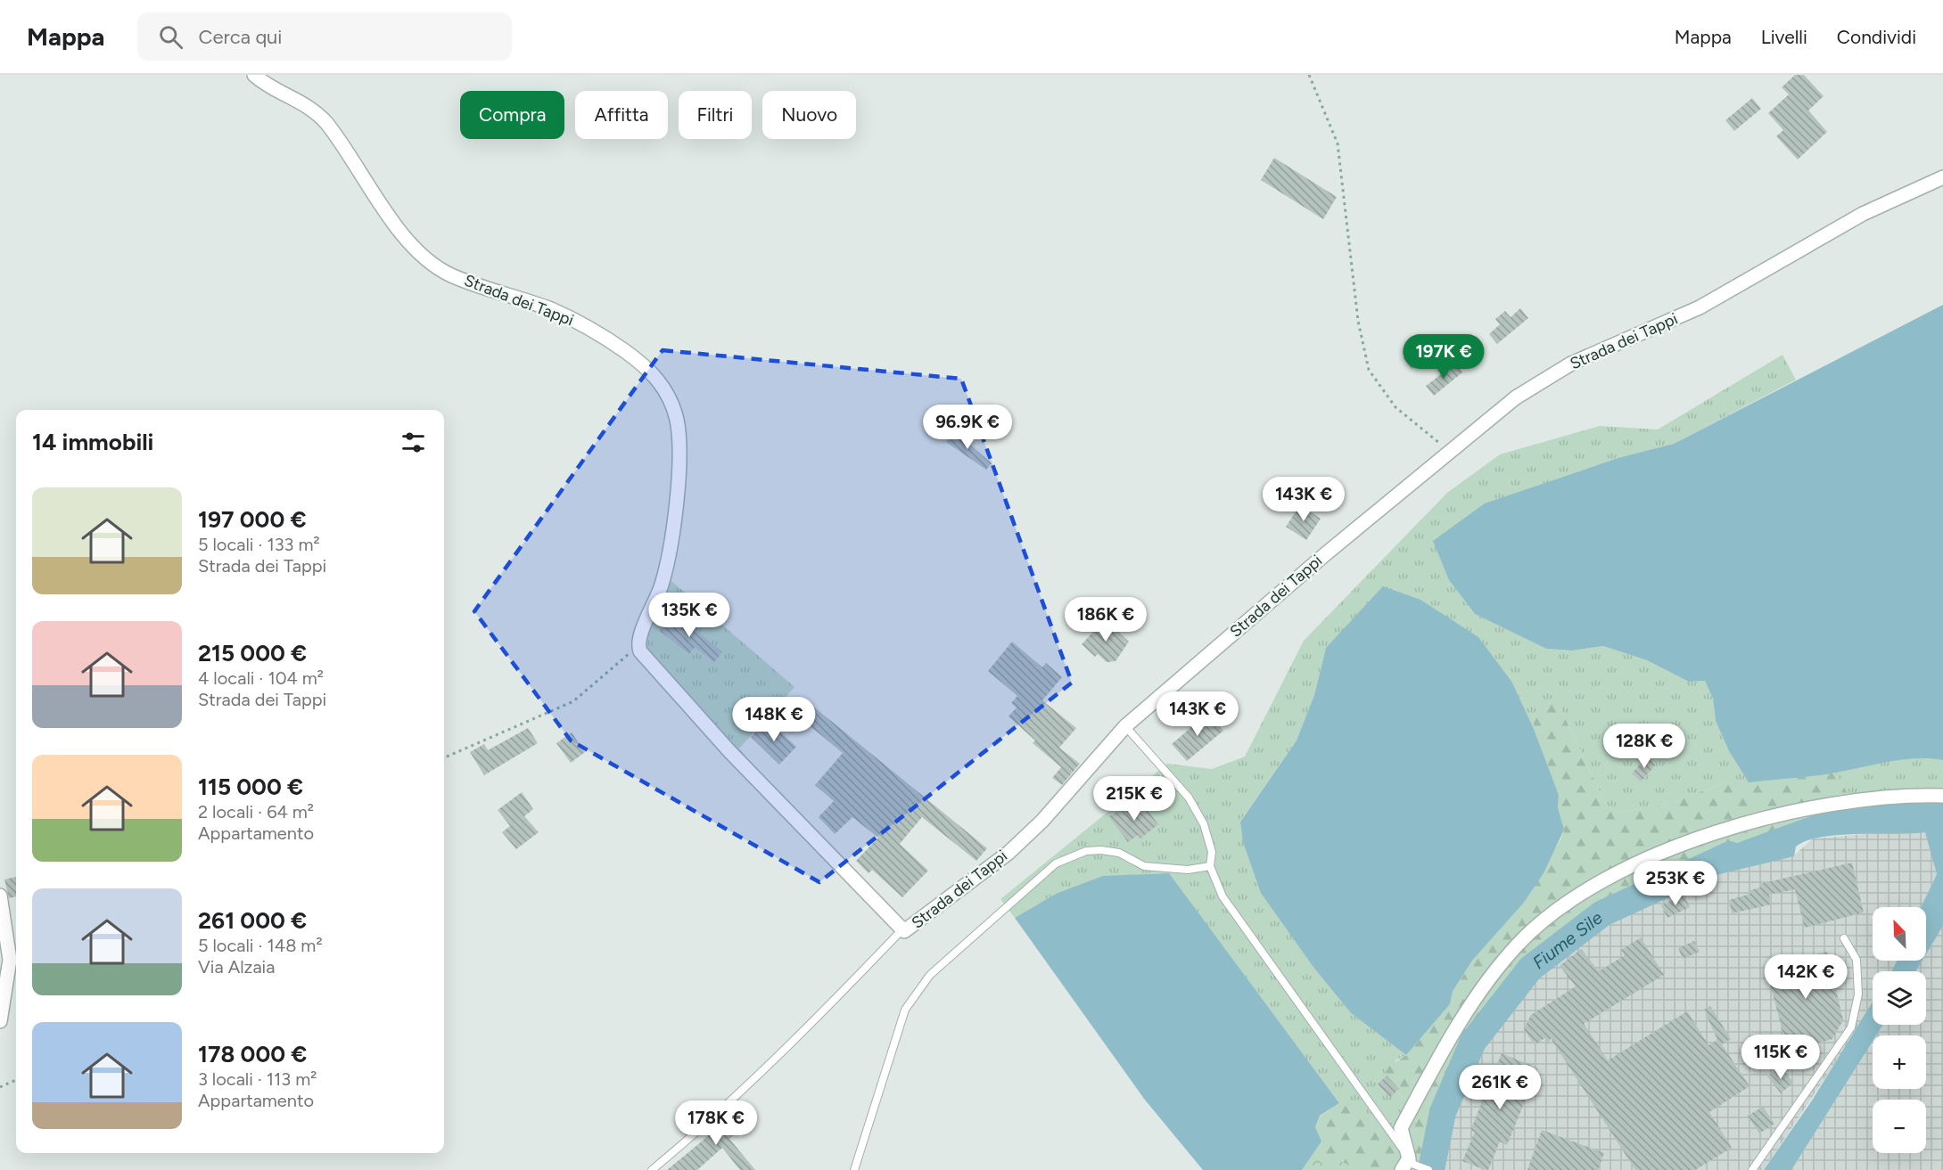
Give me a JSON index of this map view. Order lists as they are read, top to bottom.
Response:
{
  "streets": {
    "street": ["Strada dei Tappi"]
  },
  "water": ["Fiume Sile"],
  "north": "top left",
  "page": {
    "header": "Mappa",
    "search": "Cerca qui",
    "nav": ["Mappa", "Livelli", "Condividi"],
    "chip": [
      "Compra",
      "Affitta",
      "Filtri",
      "Nuovo"
    ],
    "price": [
      "197K €",
      "96.9K €",
      "143K €",
      "135K €",
      "186K €",
      "143K €",
      "148K €",
      "128K €",
      "215K €",
      "253K €",
      "142K €",
      "115K €",
      "261K €",
      "178K €"
    ],
    "heading": "14 immobili",
    "list": [
      {
        "name": "197 000 €",
        "note": "5 locali · 133 m² · Strada dei Tappi"
      },
      {
        "name": "215 000 €",
        "note": "4 locali · 104 m² · Strada dei Tappi"
      },
      {
        "name": "115 000 €",
        "note": "2 locali · 64 m² · Appartamento"
      },
      {
        "name": "261 000 €",
        "note": "5 locali · 148 m² · Via Alzaia"
      },
      {
        "name": "178 000 €",
        "note": "3 locali · 113 m² · Appartamento"
      }
    ],
    "map_buttons": ["+", "−"]
  }
}
